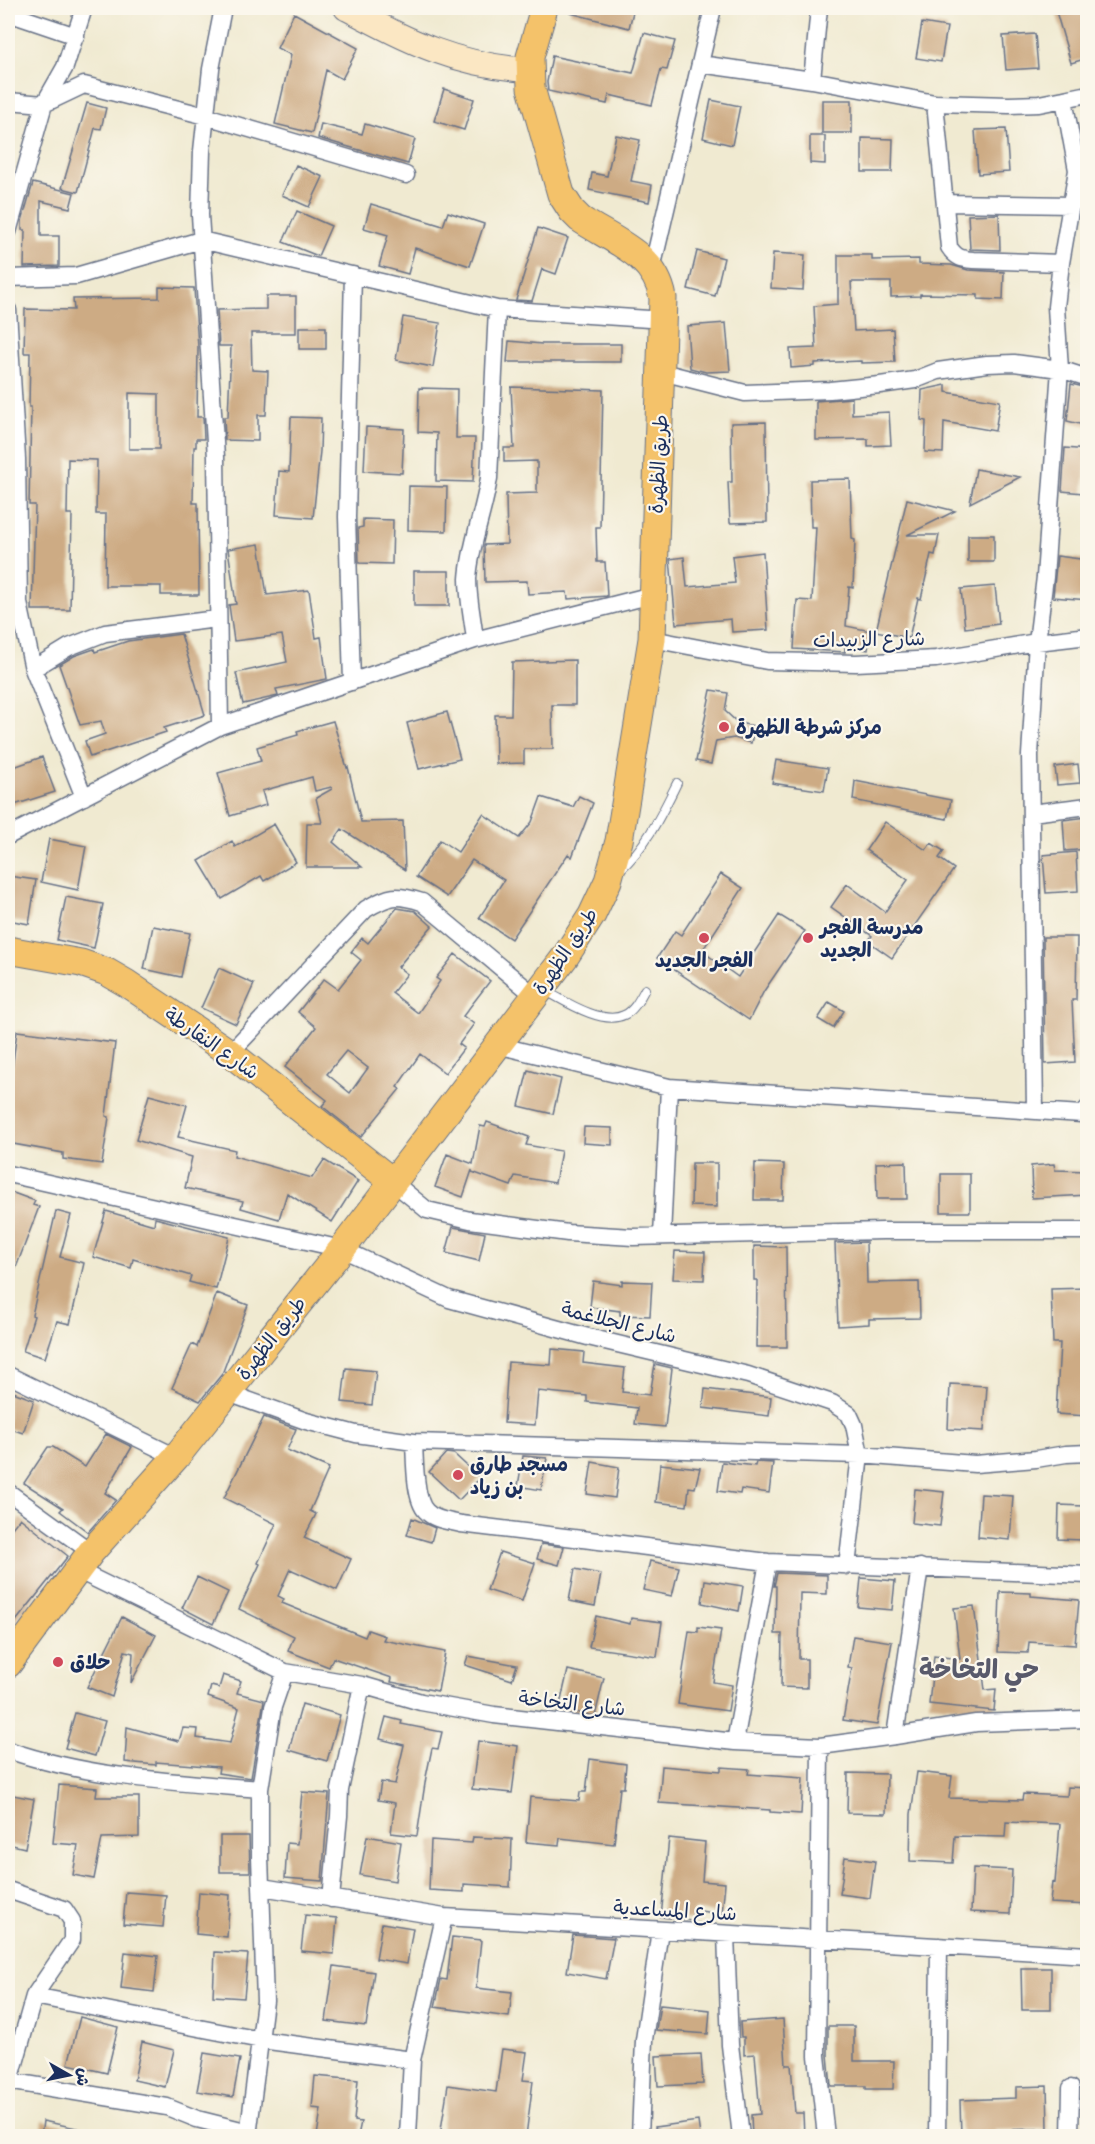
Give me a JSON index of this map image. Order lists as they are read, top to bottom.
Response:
{
  "streets": {
    "main road": ["طريق الظهرة", "شارع النقارطة"],
    "street": [
      "شارع الزبيدات",
      "شارع الجلاغمة",
      "شارع التخاخة",
      "شارع المساعدية"
    ]
  },
  "crossings": [
    ["طريق الظهرة", "شارع الزبيدات"],
    ["طريق الظهرة", "شارع النقارطة"],
    ["طريق الظهرة", "شارع الجلاغمة"],
    ["طريق الظهرة", "شارع التخاخة"]
  ],
  "districts": ["حي التخاخة"],
  "places": [
    "مركز شرطة الظهرة",
    "الفجر الجديد",
    "مدرسة الفجر الجديد",
    "مسجد طارق بن زياد",
    "حلاق"
  ],
  "north": "right"
}
